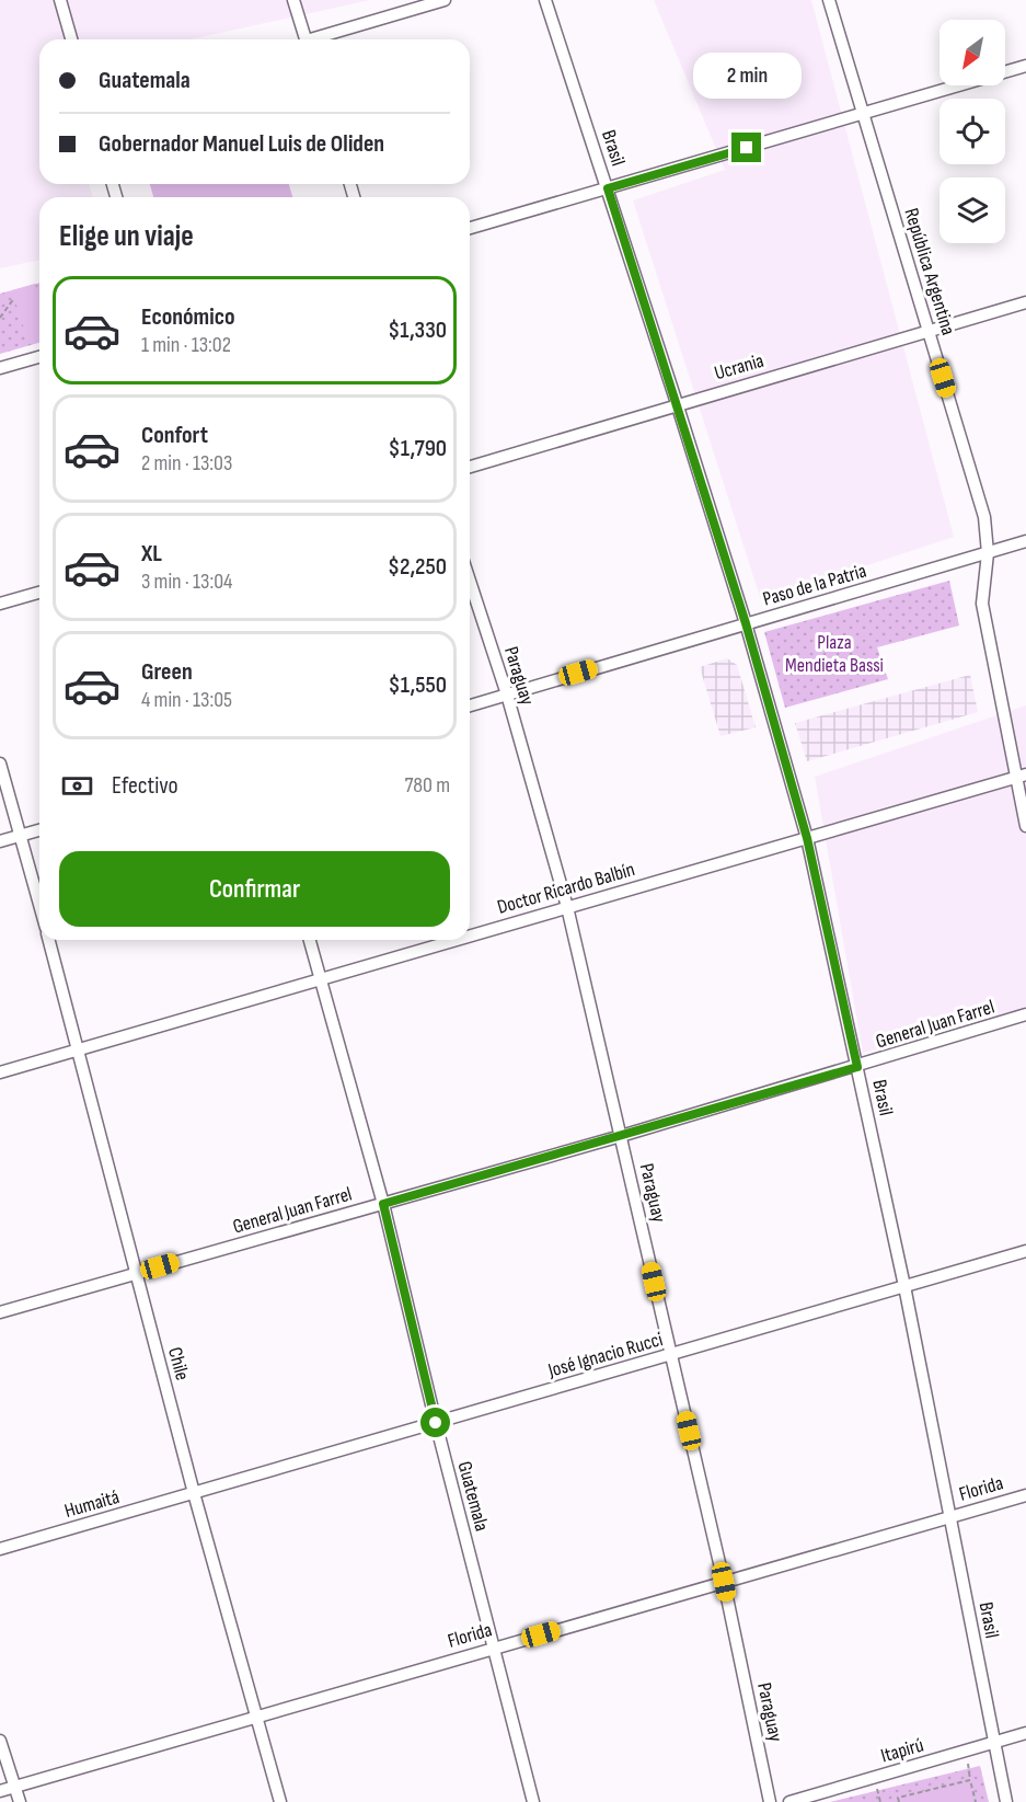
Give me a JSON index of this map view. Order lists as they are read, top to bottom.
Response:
{
  "streets": {
    "street": [
      "Brasil",
      "República Argentina",
      "Ucrania",
      "Paso de la Patria",
      "Paraguay",
      "Doctor Ricardo Balbín",
      "General Juan Farrel",
      "José Ignacio Rucci",
      "Chile",
      "Florida",
      "Guatemala",
      "Humaitá",
      "Itapirú"
    ]
  },
  "crossings": [
    ["Brasil", "Ucrania"],
    ["Brasil", "Paso de la Patria"],
    ["Brasil", "Doctor Ricardo Balbín"],
    ["Brasil", "General Juan Farrel"],
    ["Brasil", "José Ignacio Rucci"],
    ["Brasil", "Florida"],
    ["Brasil", "Itapirú"],
    ["República Argentina", "Ucrania"],
    ["República Argentina", "Paso de la Patria"],
    ["República Argentina", "Doctor Ricardo Balbín"],
    ["Paso de la Patria", "Paraguay"],
    ["Paraguay", "Doctor Ricardo Balbín"],
    ["Paraguay", "General Juan Farrel"],
    ["Paraguay", "José Ignacio Rucci"],
    ["Paraguay", "Florida"],
    ["Doctor Ricardo Balbín", "Chile"],
    ["Doctor Ricardo Balbín", "Guatemala"],
    ["General Juan Farrel", "Chile"],
    ["General Juan Farrel", "Guatemala"],
    ["José Ignacio Rucci", "Chile"],
    ["José Ignacio Rucci", "Guatemala"],
    ["José Ignacio Rucci", "Humaitá"],
    ["Chile", "Florida"],
    ["Chile", "Humaitá"],
    ["Florida", "Guatemala"]
  ],
  "parks": ["Plaza Mendieta Bassi"],
  "north": "bottom left",
  "page": {
    "banner": ["Guatemala", "Gobernador Manuel Luis de Oliden"],
    "bubble": "2 min",
    "heading": "Elige un viaje",
    "list": [
      {
        "name": "Económico",
        "note": "1 min · 13:02",
        "value": "$1,330"
      },
      {
        "name": "Confort",
        "note": "2 min · 13:03",
        "value": "$1,790"
      },
      {
        "name": "XL",
        "note": "3 min · 13:04",
        "value": "$2,250"
      },
      {
        "name": "Green",
        "note": "4 min · 13:05",
        "value": "$1,550"
      }
    ],
    "pay": ["Efectivo", "780 m"],
    "buttons": "Confirmar"
  }
}
